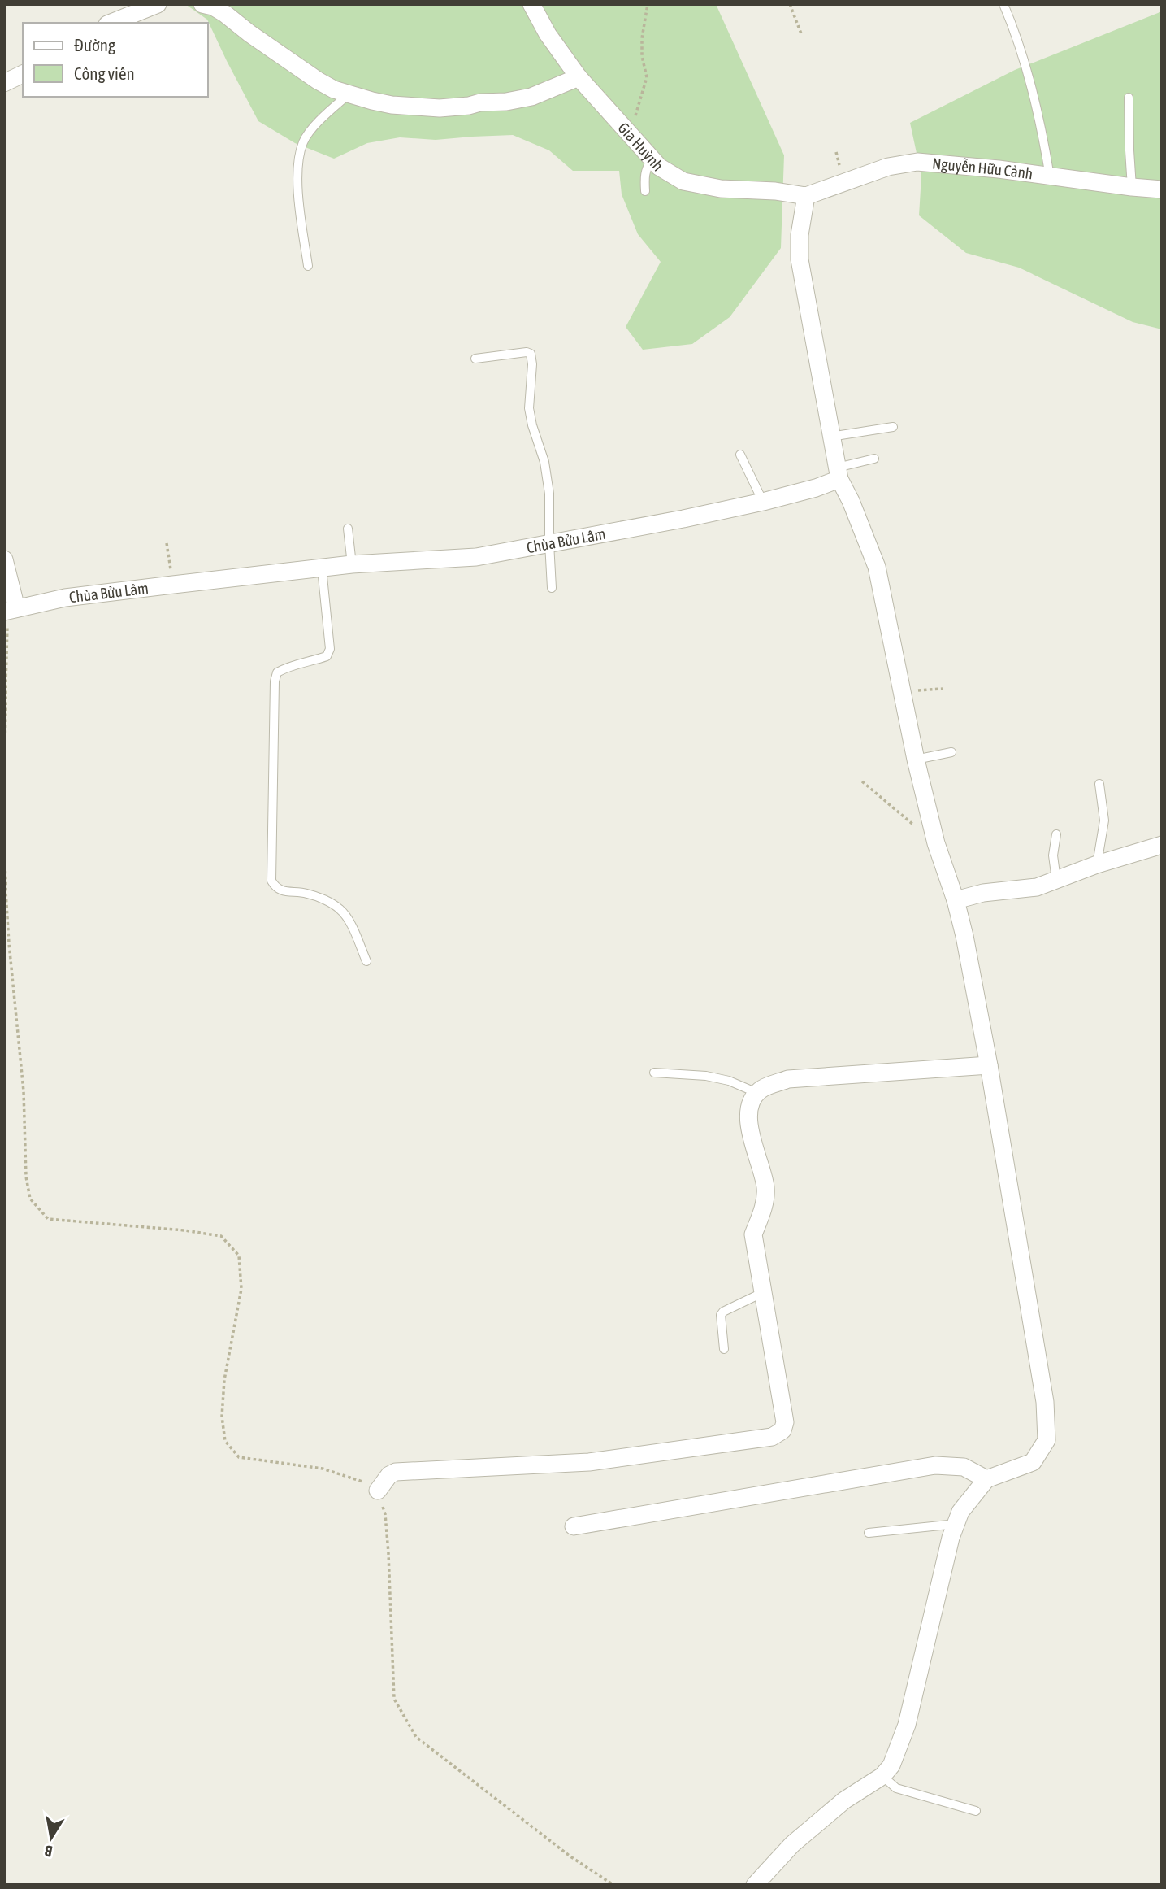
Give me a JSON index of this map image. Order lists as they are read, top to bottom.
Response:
{
  "streets": {
    "street": ["Gia Huỳnh", "Nguyễn Hữu Cảnh", "Chùa Bửu Lâm"]
  },
  "crossings": [
    ["Gia Huỳnh", "Nguyễn Hữu Cảnh"]
  ],
  "legend": ["Đường", "Công viên"],
  "north": "bottom"
}
